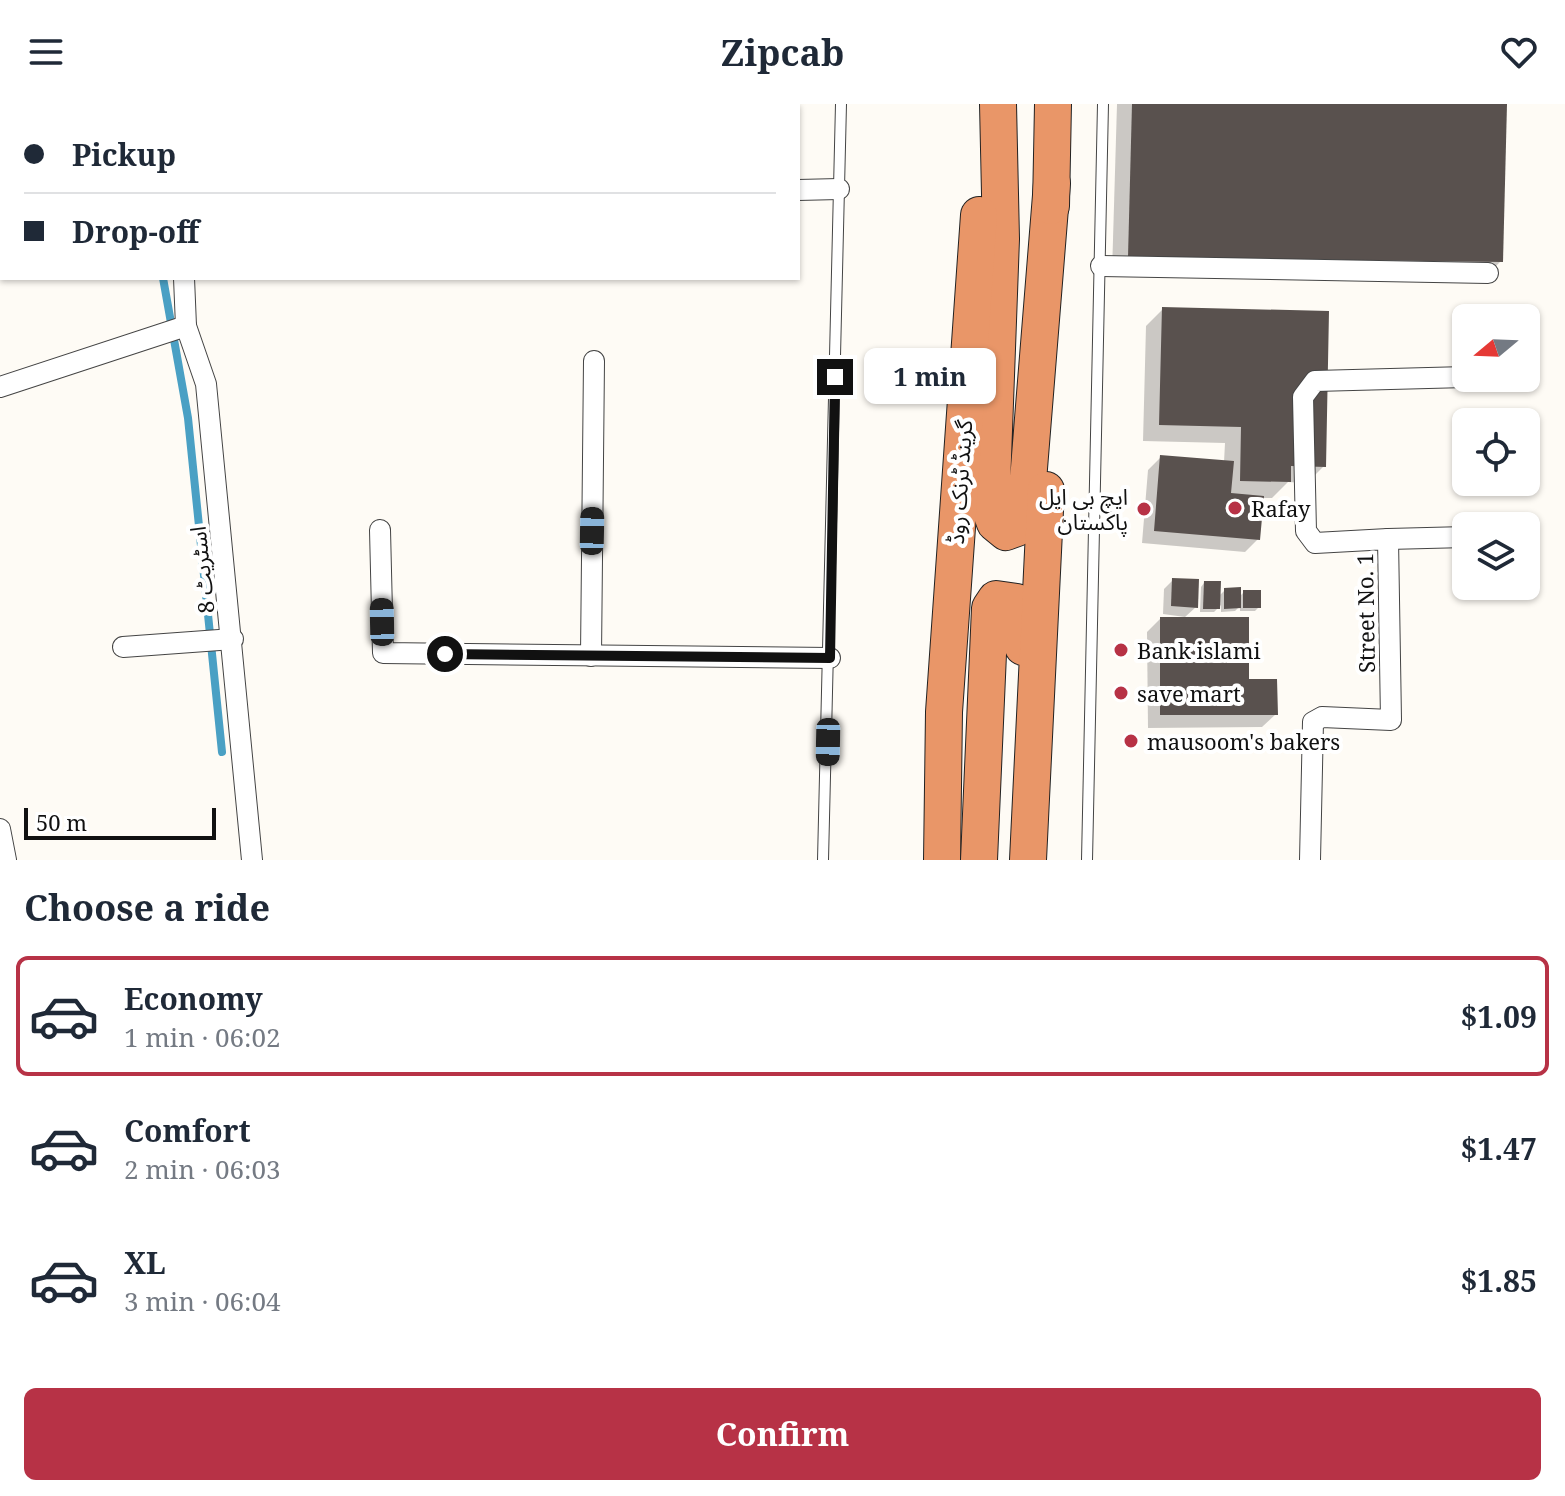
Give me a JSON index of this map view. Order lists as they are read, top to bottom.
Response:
{
  "streets": {
    "highway": ["گرینڈ ٹرنک روڈ"],
    "street": ["اسٹریٹ 8", "Street No. 1"]
  },
  "places": [
    "Rafay",
    "ایچ بی ایل پاکستان",
    "Bank islami",
    "save mart",
    "mausoom's bakers"
  ],
  "scale_bar": "50 m",
  "north": "left",
  "page": {
    "header": "Zipcab",
    "banner": ["Pickup", "Drop-off"],
    "bubble": "1 min",
    "scale": "50 m",
    "heading": "Choose a ride",
    "list": [
      {
        "name": "Economy",
        "note": "1 min · 06:02",
        "value": "$1.09"
      },
      {
        "name": "Comfort",
        "note": "2 min · 06:03",
        "value": "$1.47"
      },
      {
        "name": "XL",
        "note": "3 min · 06:04",
        "value": "$1.85"
      }
    ],
    "buttons": "Confirm"
  }
}
